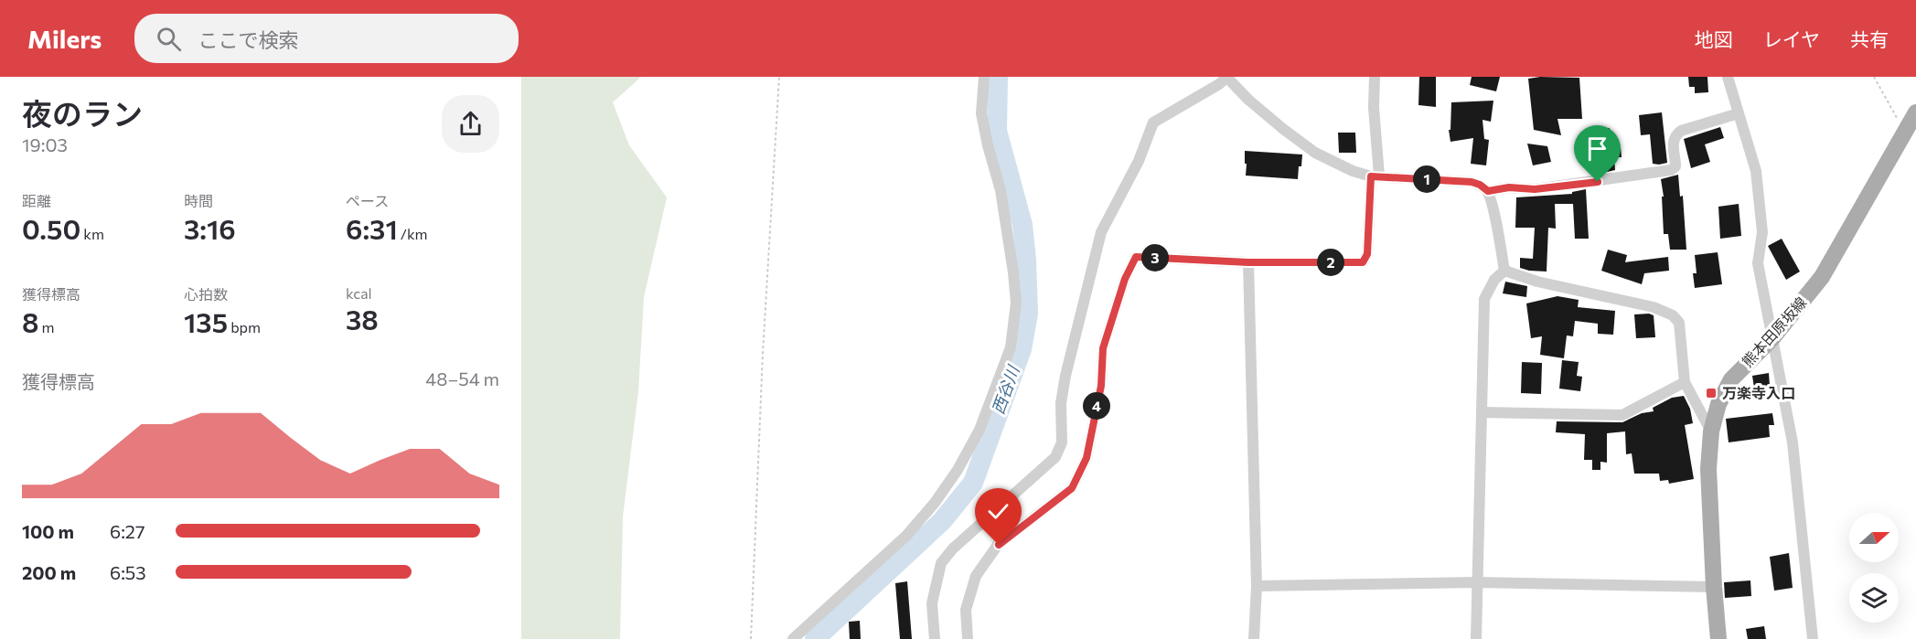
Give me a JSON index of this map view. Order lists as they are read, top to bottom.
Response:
{
  "streets": {
    "main road": ["熊本田原坂線"]
  },
  "water": ["西谷川"],
  "places": {
    "transit": ["万楽寺入口"]
  },
  "north": "right",
  "page": {
    "header": "Milers",
    "search": "ここで検索",
    "nav": ["地図", "レイヤ", "共有"],
    "heading": ["夜のラン", "19:03"],
    "pins": [
      "1",
      "3",
      "2",
      "4"
    ],
    "stats": [
      ["距離", "0.50 km"],
      ["時間", "3:16"],
      ["ペース", "6:31 /km"],
      ["獲得標高", "8 m"],
      ["心拍数", "135 bpm"],
      ["kcal", "38"]
    ],
    "chart": ["獲得標高", "48–54 m"],
    "list": [
      {
        "name": "100 m",
        "note": "6:27"
      },
      {
        "name": "200 m",
        "note": "6:53"
      }
    ]
  }
}
